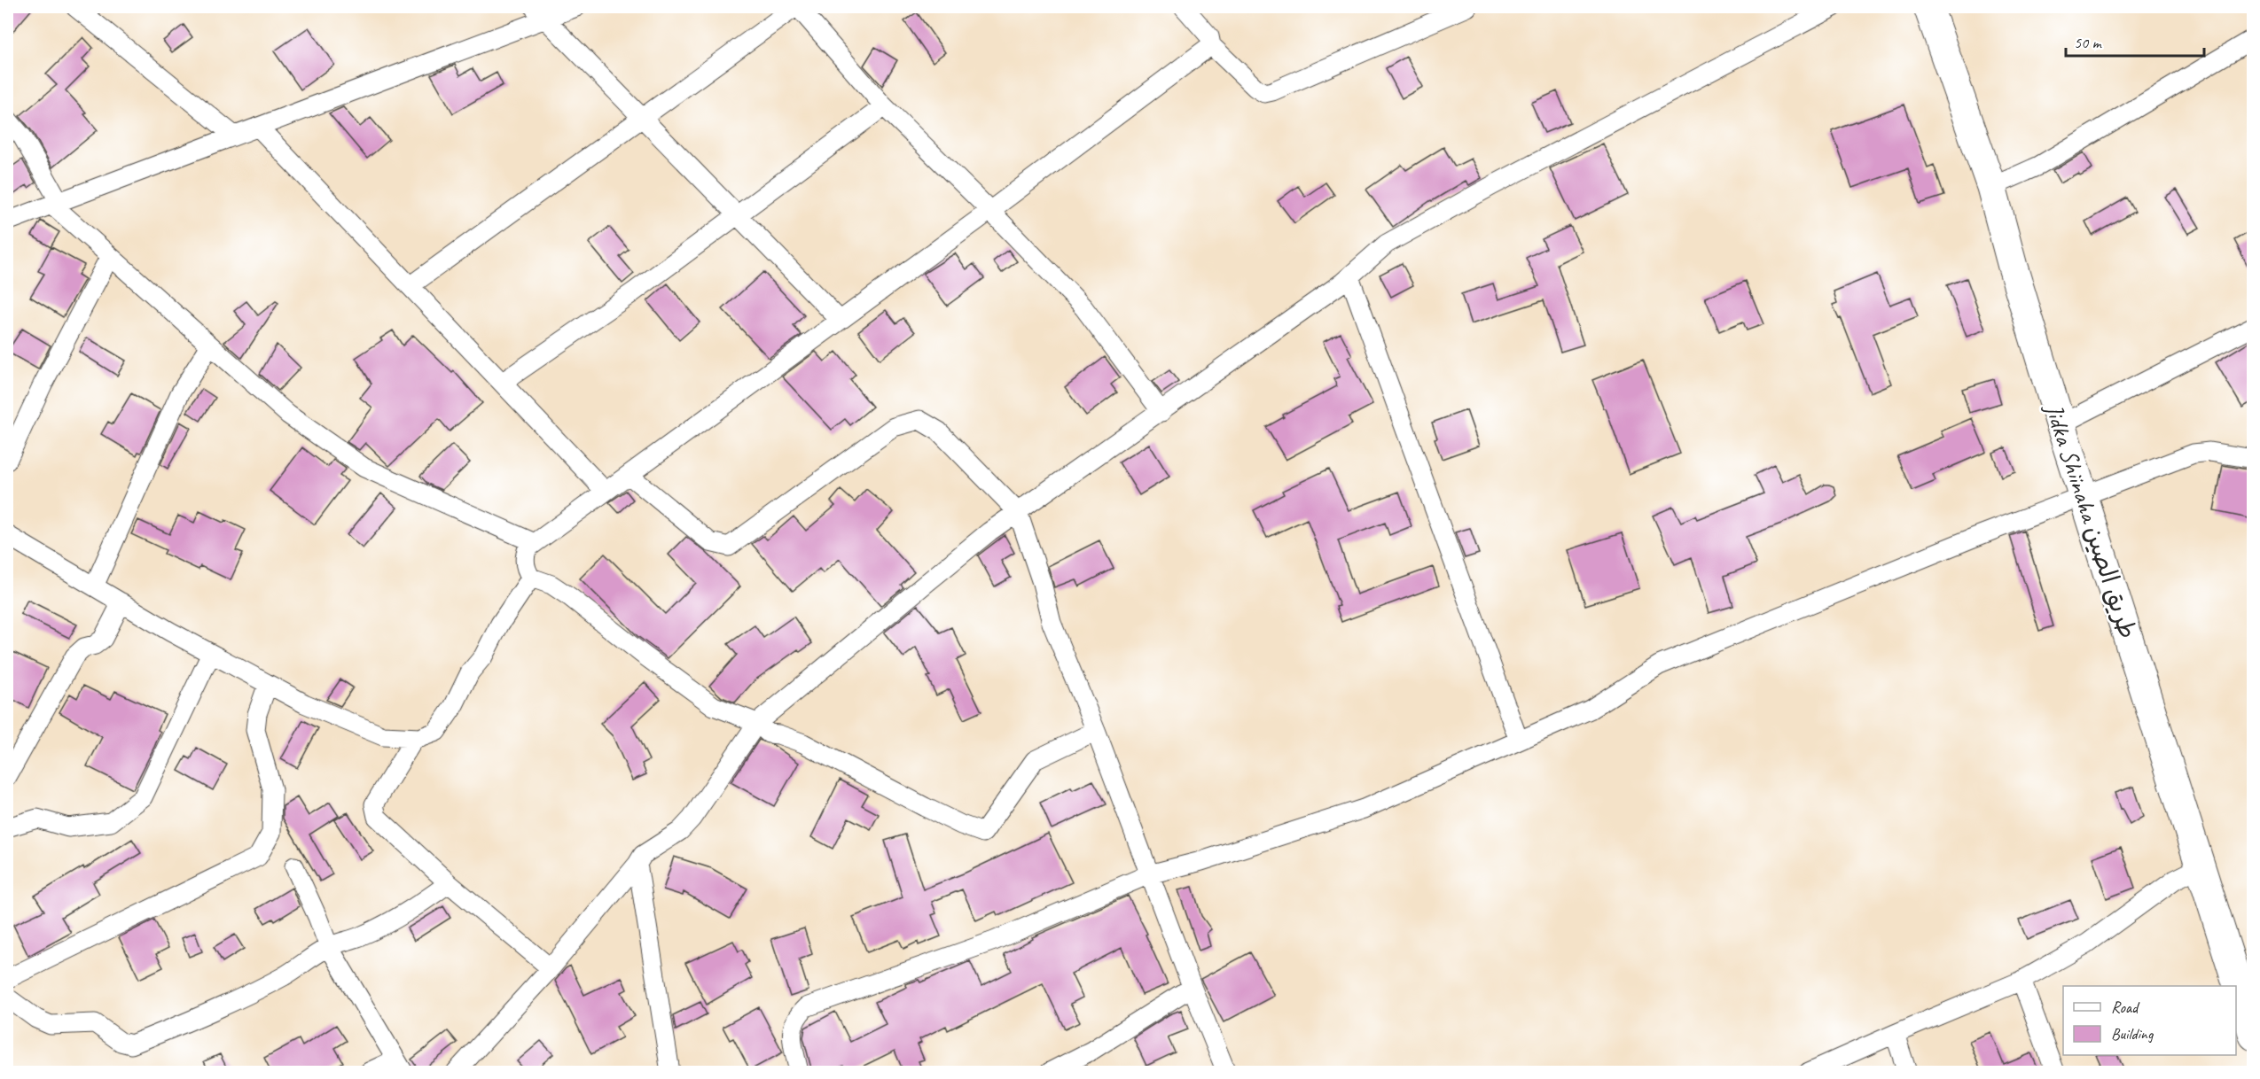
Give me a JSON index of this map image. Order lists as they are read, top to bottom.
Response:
{
  "streets": {
    "main road": ["Jidka Shiinaha طريق الصين"]
  },
  "legend": ["Road", "Building"],
  "scale_bar": "50 m"
}
